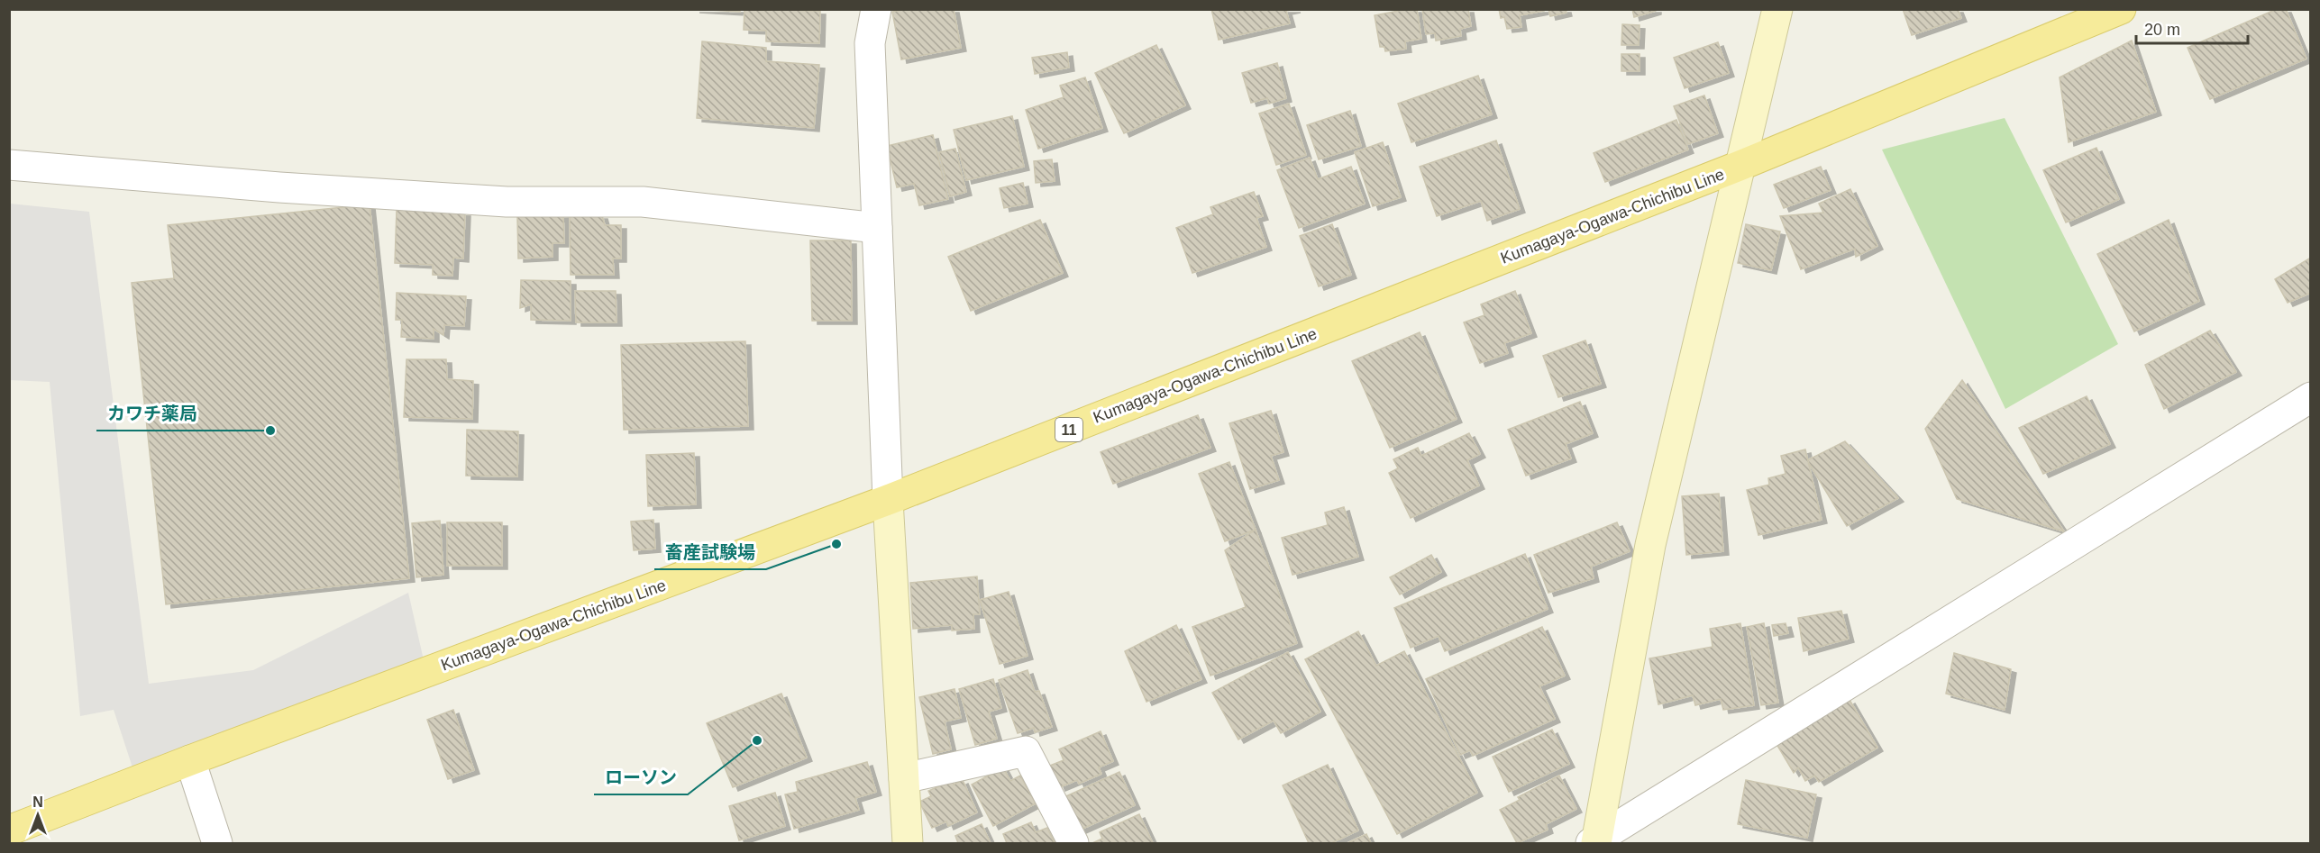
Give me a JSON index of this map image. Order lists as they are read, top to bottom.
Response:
{
  "streets": {
    "main road": ["Kumagaya-Ogawa-Chichibu Line", "11"]
  },
  "places": ["カワチ薬局", "畜産試験場", "ローソン"],
  "scale_bar": "20 m",
  "north": "top"
}
